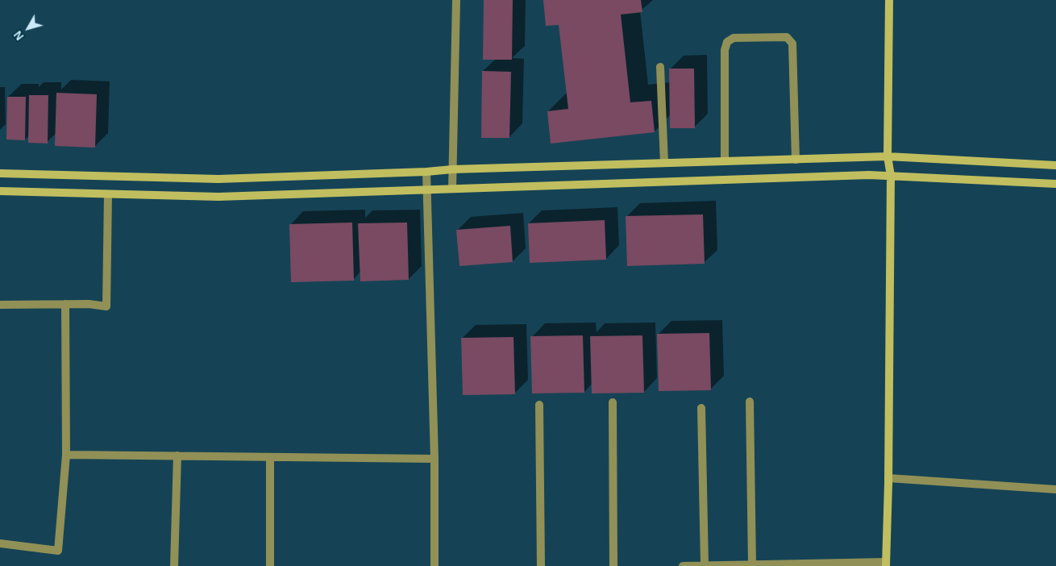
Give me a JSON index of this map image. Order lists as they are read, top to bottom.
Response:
{
  "north": "bottom left"
}
